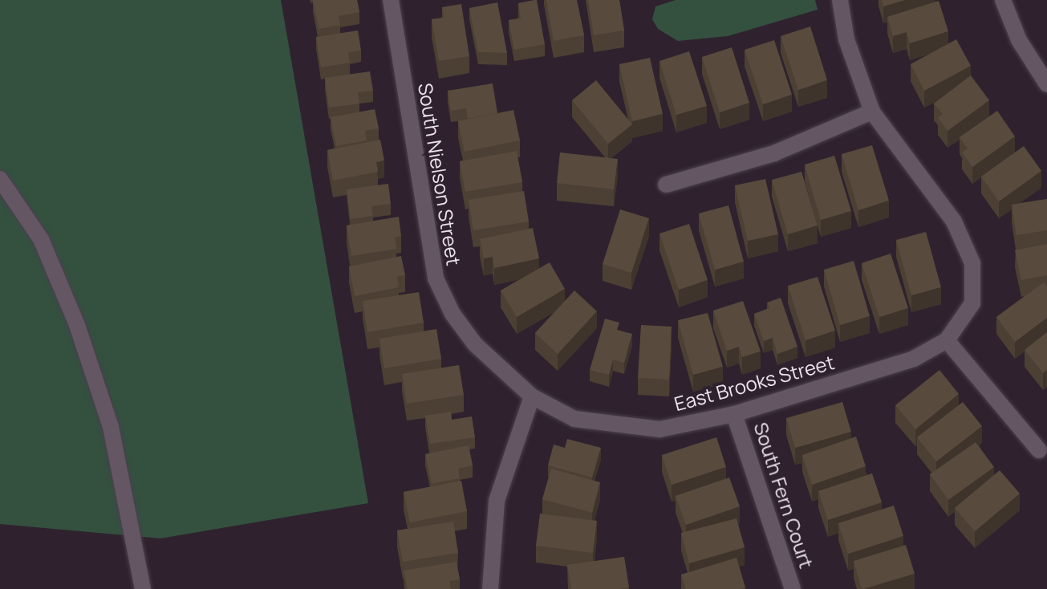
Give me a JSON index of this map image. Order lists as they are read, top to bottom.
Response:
{
  "streets": {
    "street": ["South Nielson Street", "East Brooks Street", "South Fern Court"]
  },
  "crossings": [
    ["South Nielson Street", "East Brooks Street"],
    ["East Brooks Street", "South Fern Court"]
  ]
}
